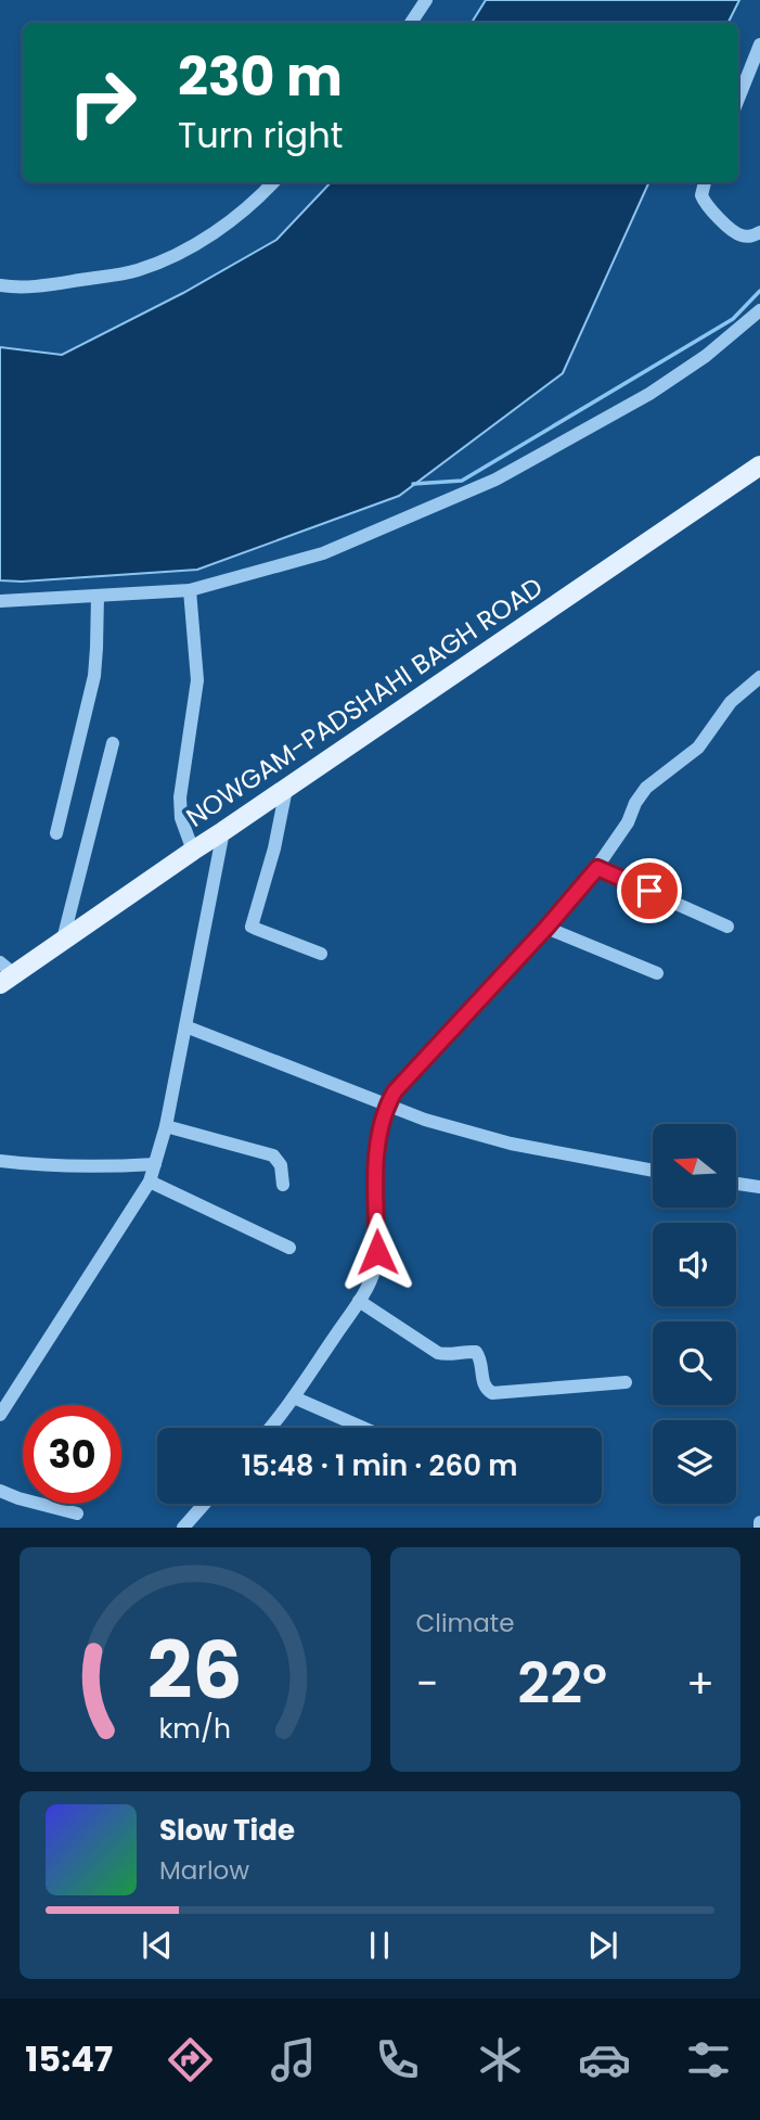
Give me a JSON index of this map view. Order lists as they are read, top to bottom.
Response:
{
  "streets": {
    "main road": ["NOWGAM-PADSHAHI BAGH ROAD"]
  },
  "north": "left",
  "page": {
    "turn": ["230 m", "Turn right"],
    "limit": "30",
    "trip": "15:48 · 1 min · 260 m",
    "tile": "Climate",
    "heat": ["−", "22°", "+"],
    "song": ["Slow Tide", "Marlow"],
    "tabs": "15:47",
    "gauge": ["26", "km/h"]
  }
}
